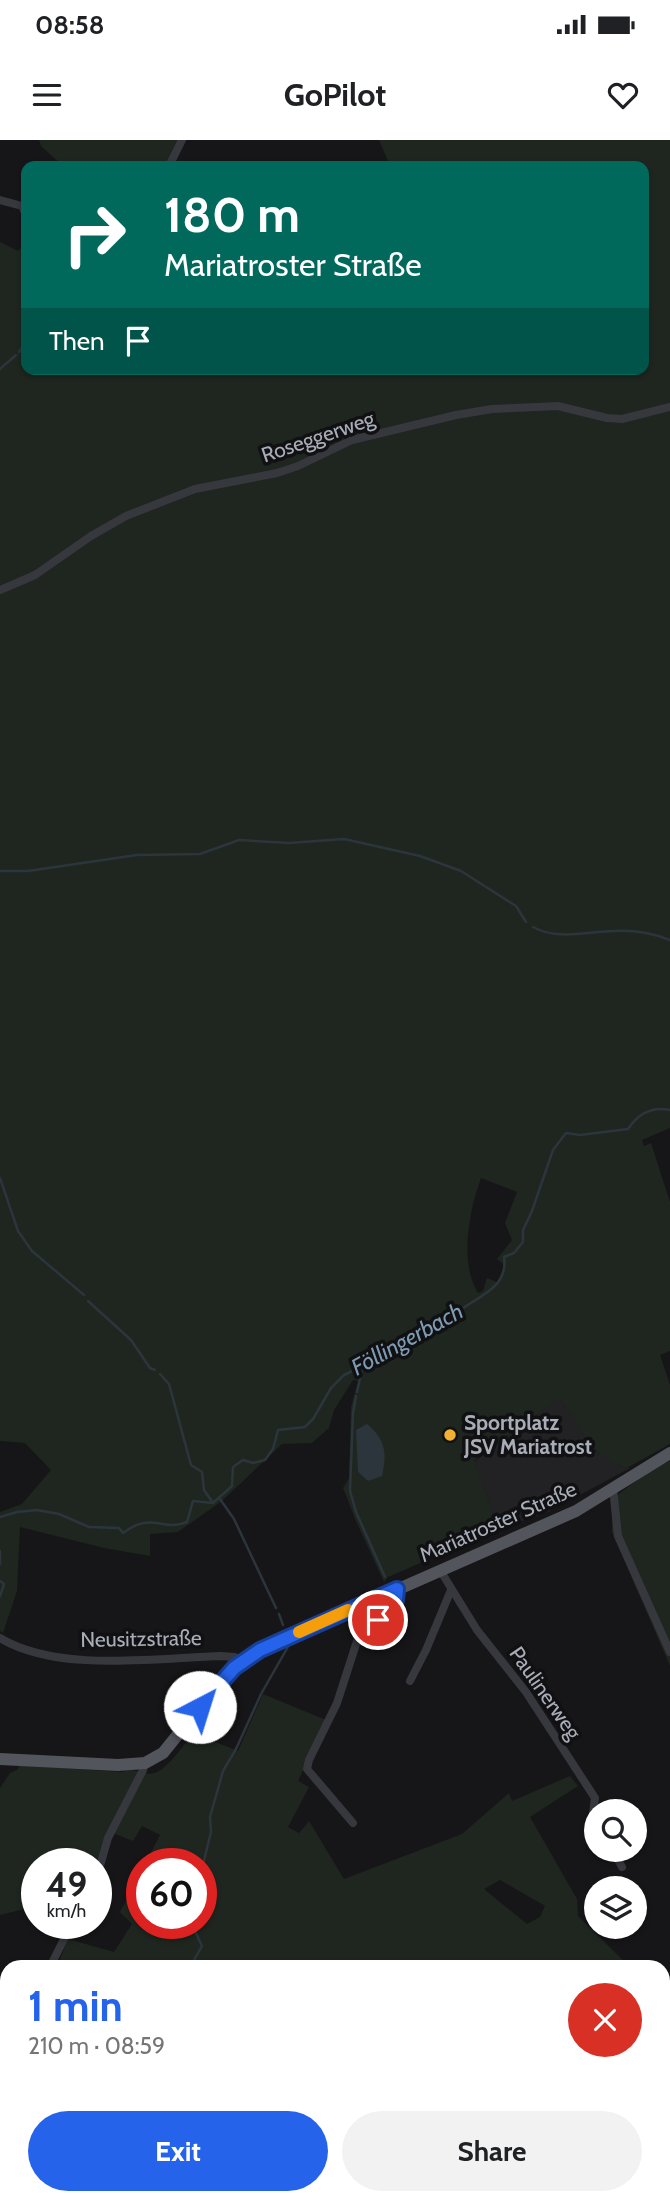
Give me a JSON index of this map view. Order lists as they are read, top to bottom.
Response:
{
  "streets": {
    "main road": ["Mariatroster Straße"],
    "street": ["Roseggerweg", "Neusitzstraße", "Paulinerweg"]
  },
  "crossings": [
    ["Mariatroster Straße", "Neusitzstraße"],
    ["Mariatroster Straße", "Paulinerweg"]
  ],
  "water": ["Föllingerbach"],
  "places": ["Sportplatz JSV Mariatrost"],
  "page": {
    "status": "08:58",
    "header": "GoPilot",
    "turn": ["180 m", "Mariatroster Straße"],
    "then": "Then",
    "speed": "49 km/h",
    "limit": "60",
    "heading": ["1 min", "210 m · 08:59"],
    "buttons": ["Exit", "Share"]
  }
}
